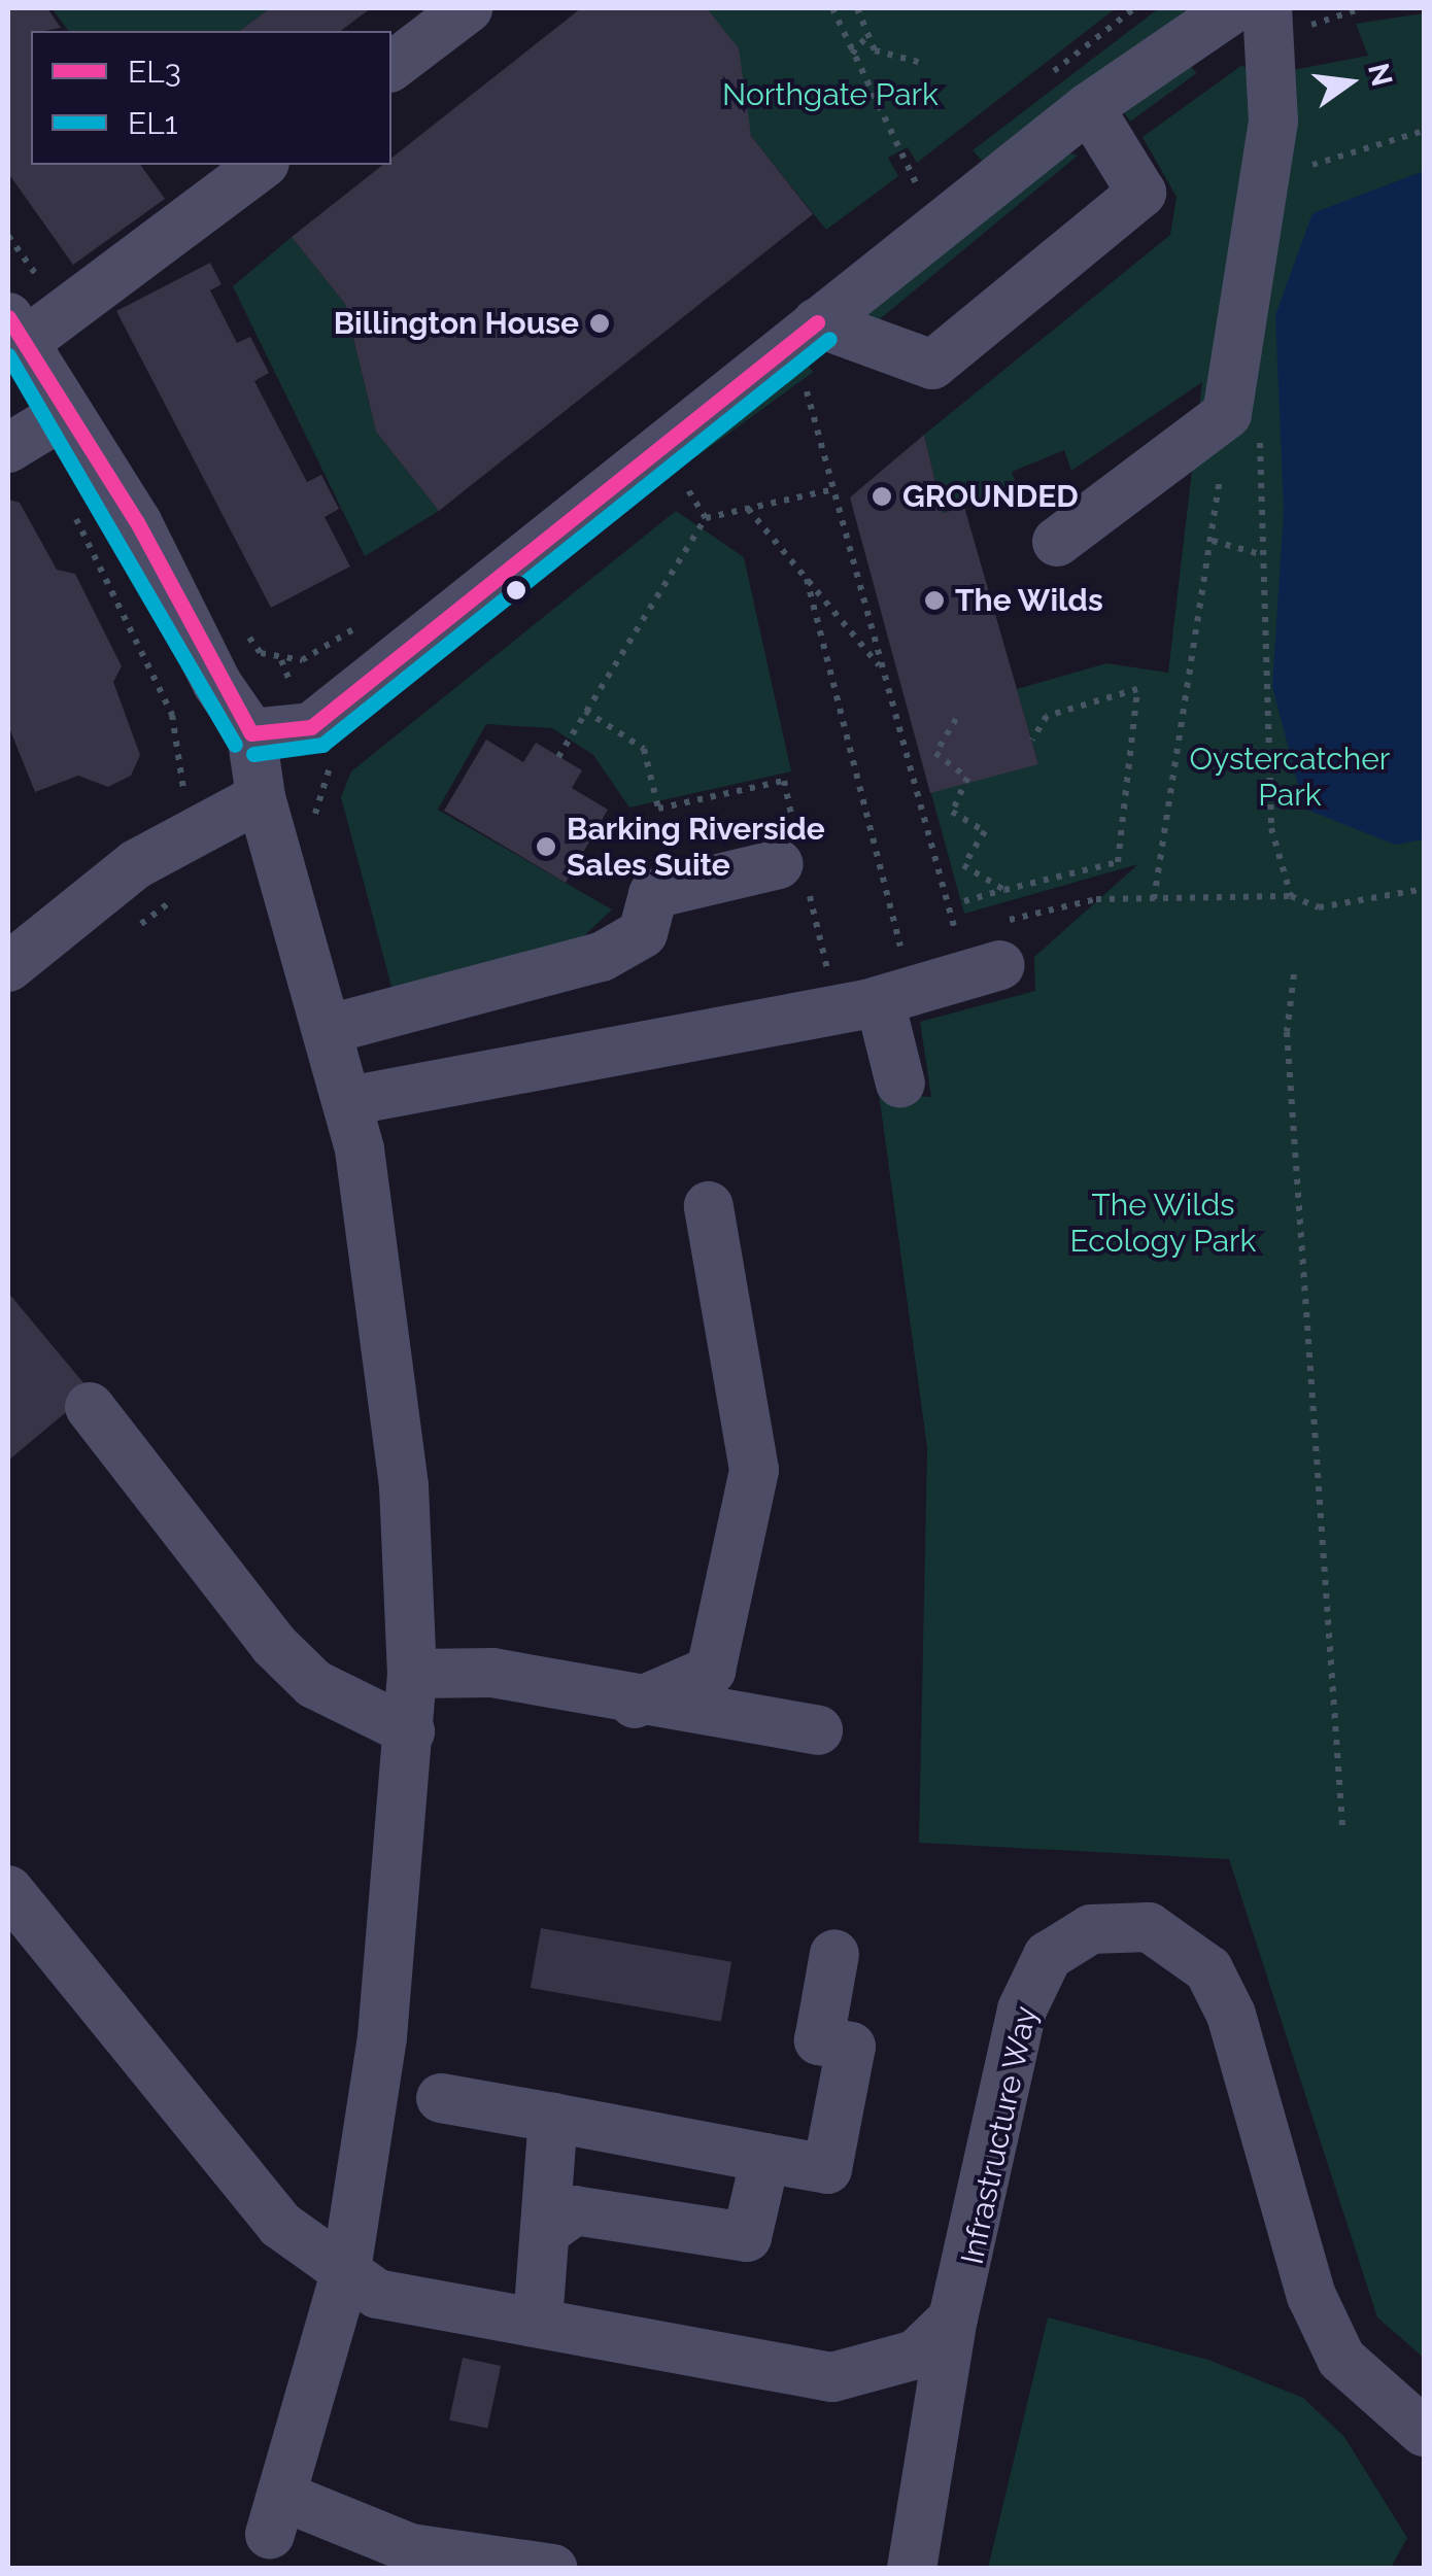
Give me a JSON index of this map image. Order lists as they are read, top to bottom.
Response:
{
  "streets": {
    "street": ["Infrastructure Way"]
  },
  "parks": ["Northgate Park", "Oystercatcher Park", "The Wilds Ecology Park"],
  "places": [
    "Billington House",
    "GROUNDED",
    "The Wilds",
    "Barking Riverside Sales Suite"
  ],
  "lines": ["transit line EL3", "transit line EL1"],
  "legend": ["EL3", "EL1"],
  "north": "right"
}
